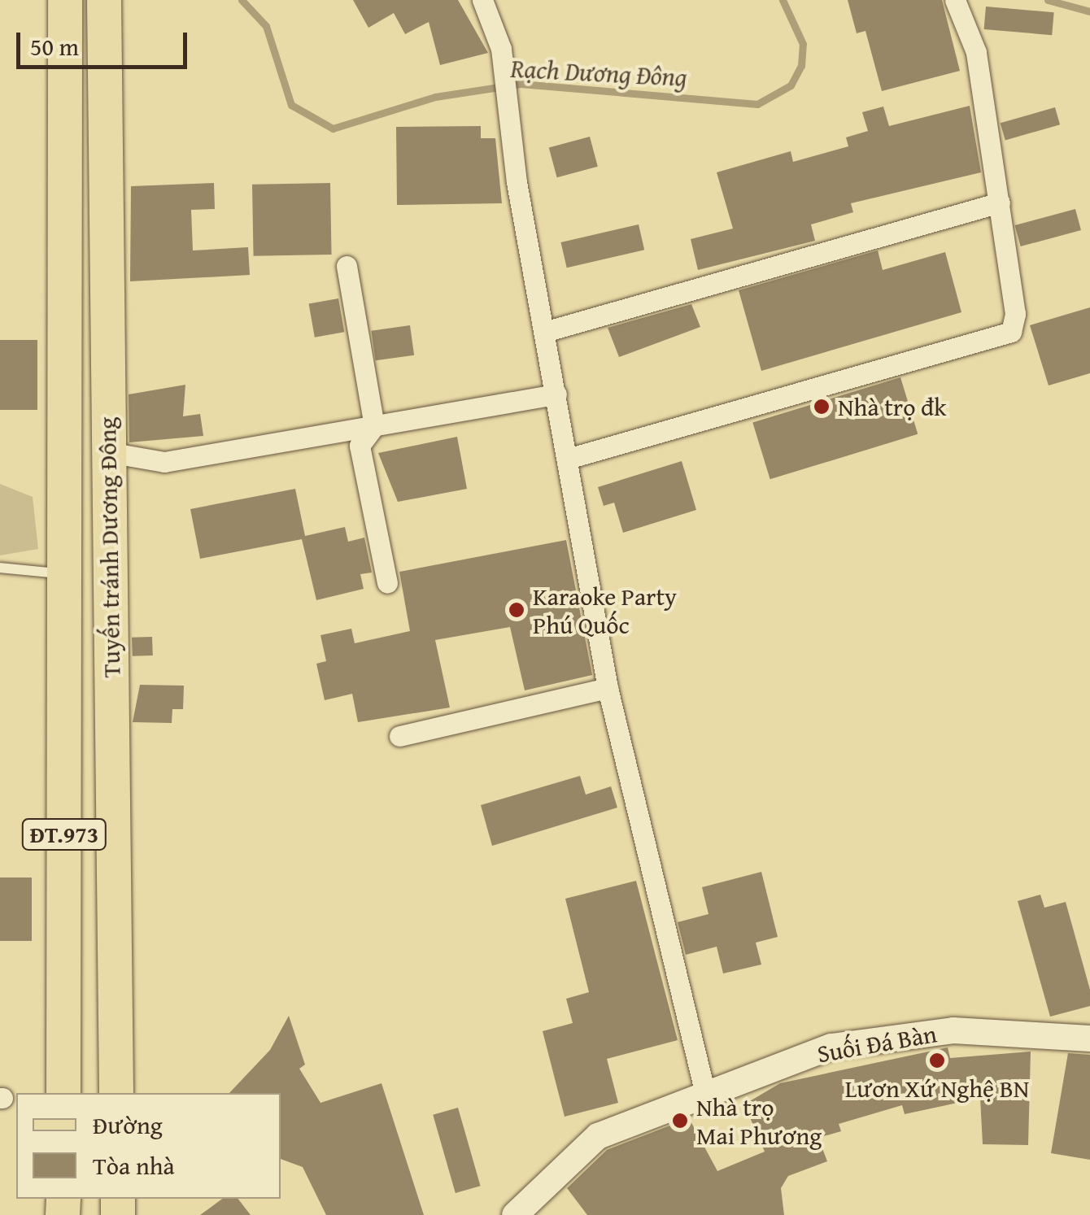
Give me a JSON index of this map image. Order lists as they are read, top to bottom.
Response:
{
  "streets": {
    "main road": ["Tuyến tránh Dương Đông", "ĐT.973"],
    "street": ["Suối Đá Bàn"]
  },
  "water": ["Rạch Dương Đông"],
  "places": [
    "Nhà trọ đk",
    "Karaoke Party Phú Quốc",
    "Lươn Xứ Nghệ BN",
    "Nhà trọ Mai Phương"
  ],
  "legend": ["Đường", "Tòa nhà"],
  "scale_bar": "50 m"
}
